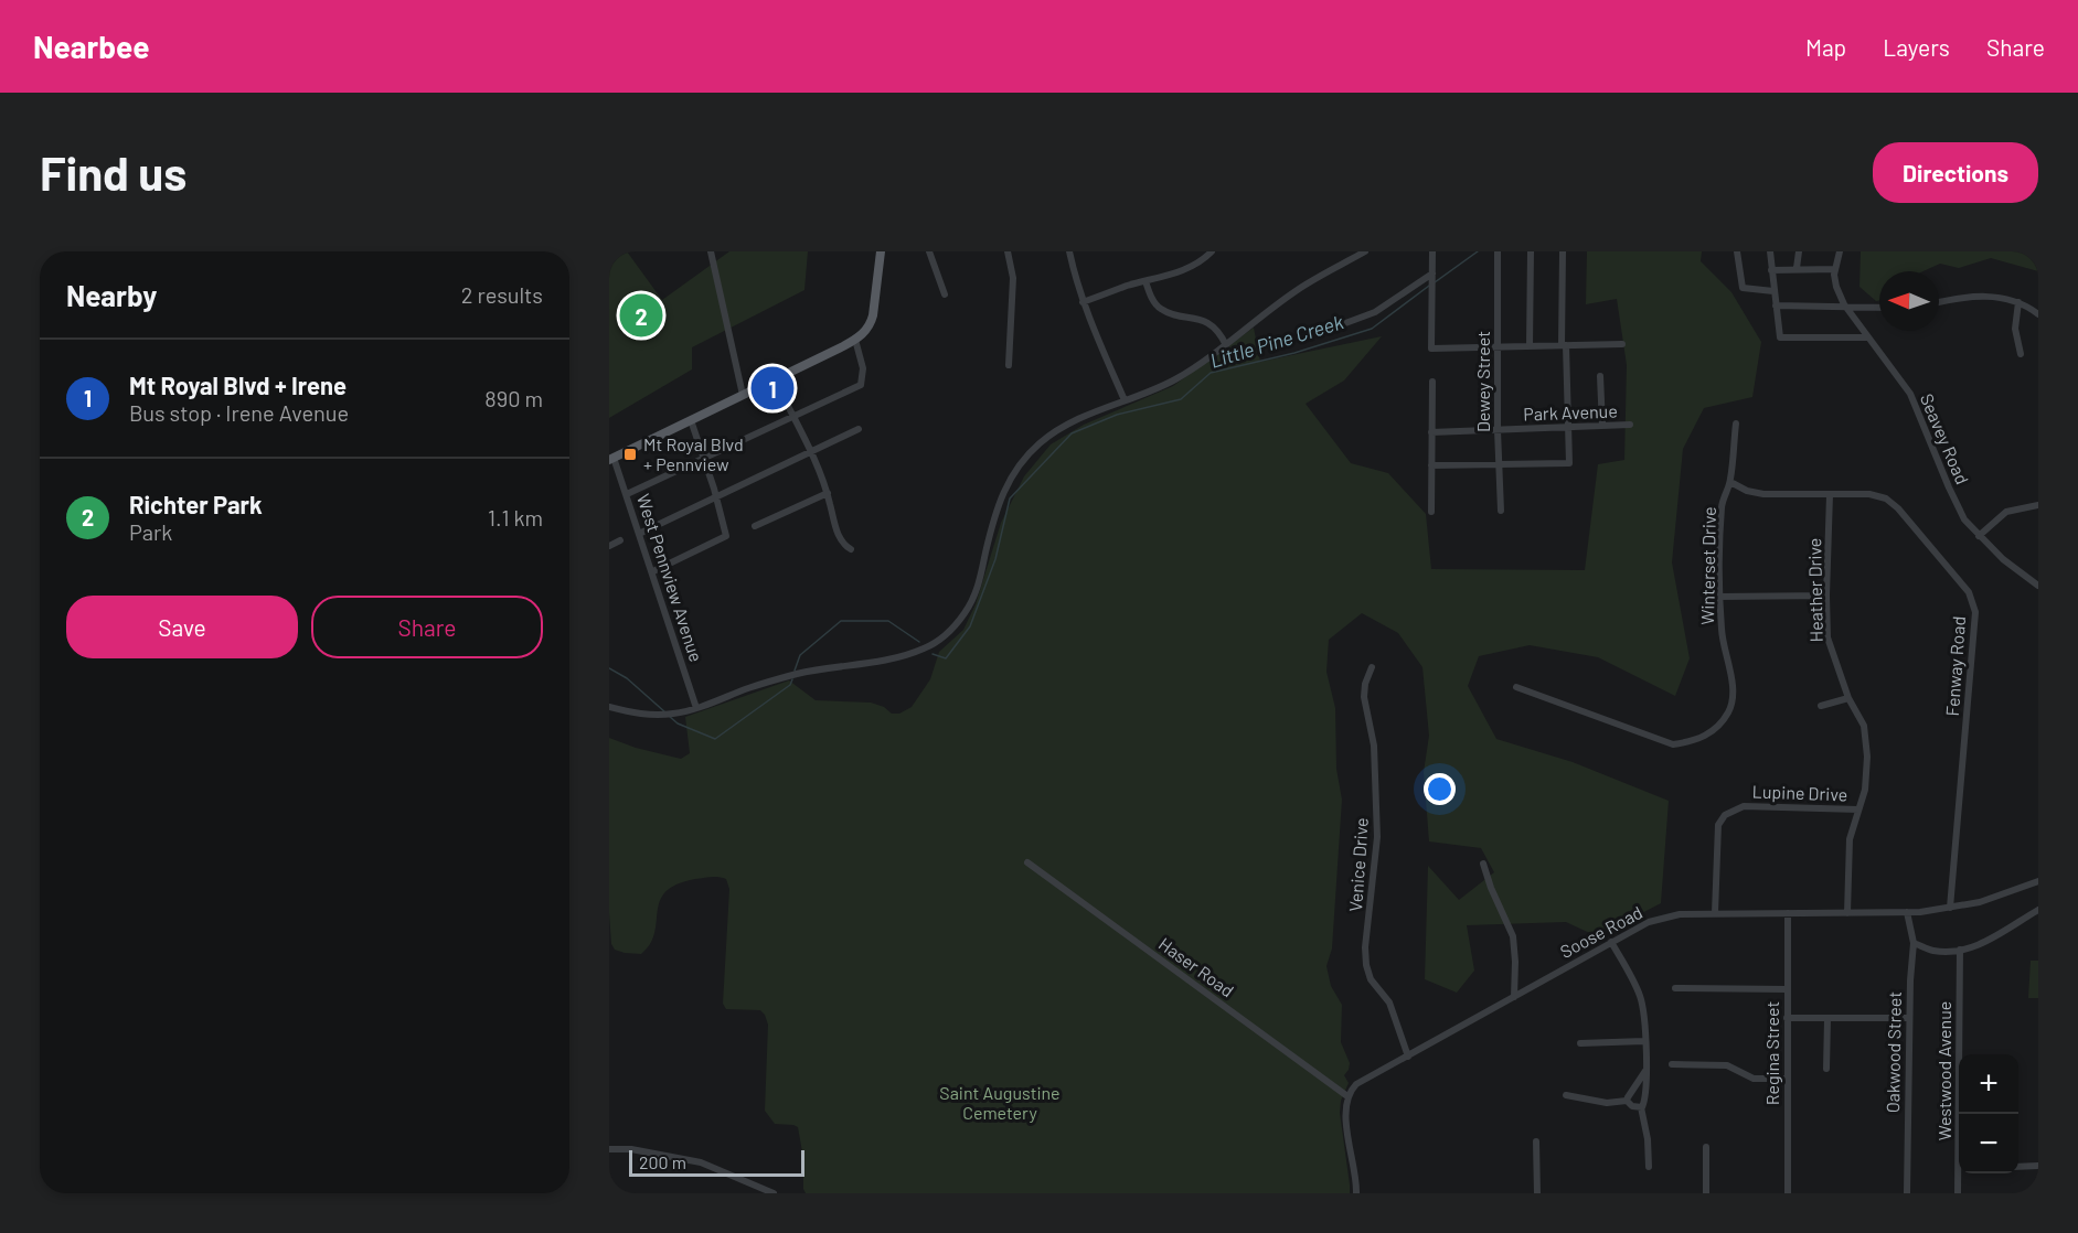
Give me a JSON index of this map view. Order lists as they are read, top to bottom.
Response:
{
  "streets": {
    "street": [
      "Dewey Street",
      "Park Avenue",
      "Seavey Road",
      "Winterset Drive",
      "West Pennview Avenue",
      "Heather Drive",
      "Fenway Road",
      "Lupine Drive",
      "Venice Drive",
      "Soose Road",
      "Haser Road",
      "Oakwood Street",
      "Regina Street",
      "Westwood Avenue"
    ]
  },
  "crossings": [
    ["Dewey Street", "Park Avenue"],
    ["Winterset Drive", "Fenway Road"],
    ["Heather Drive", "Fenway Road"],
    ["Heather Drive", "Lupine Drive"],
    ["Heather Drive", "Soose Road"],
    ["Fenway Road", "Soose Road"],
    ["Lupine Drive", "Soose Road"],
    ["Venice Drive", "Soose Road"],
    ["Soose Road", "Haser Road"],
    ["Soose Road", "Oakwood Street"],
    ["Soose Road", "Regina Street"]
  ],
  "water": ["Little Pine Creek"],
  "parks": ["Saint Augustine Cemetery"],
  "places": {
    "transit": ["Mt Royal Blvd + Pennview"]
  },
  "scale_bar": "200 m",
  "north": "left",
  "page": {
    "header": "Nearbee",
    "nav": ["Map", "Layers", "Share"],
    "buttons": [
      "Directions",
      ["Save", "Share"]
    ],
    "title": "Find us",
    "heading": ["Nearby", "2 results"],
    "pins": ["2", "1"],
    "list": [
      {
        "mark": "1",
        "name": "Mt Royal Blvd + Irene",
        "note": "Bus stop · Irene Avenue",
        "value": "890 m"
      },
      {
        "mark": "2",
        "name": "Richter Park",
        "note": "Park",
        "value": "1.1 km"
      }
    ],
    "map_buttons": ["+", "−"],
    "scale": "200 m"
  }
}
